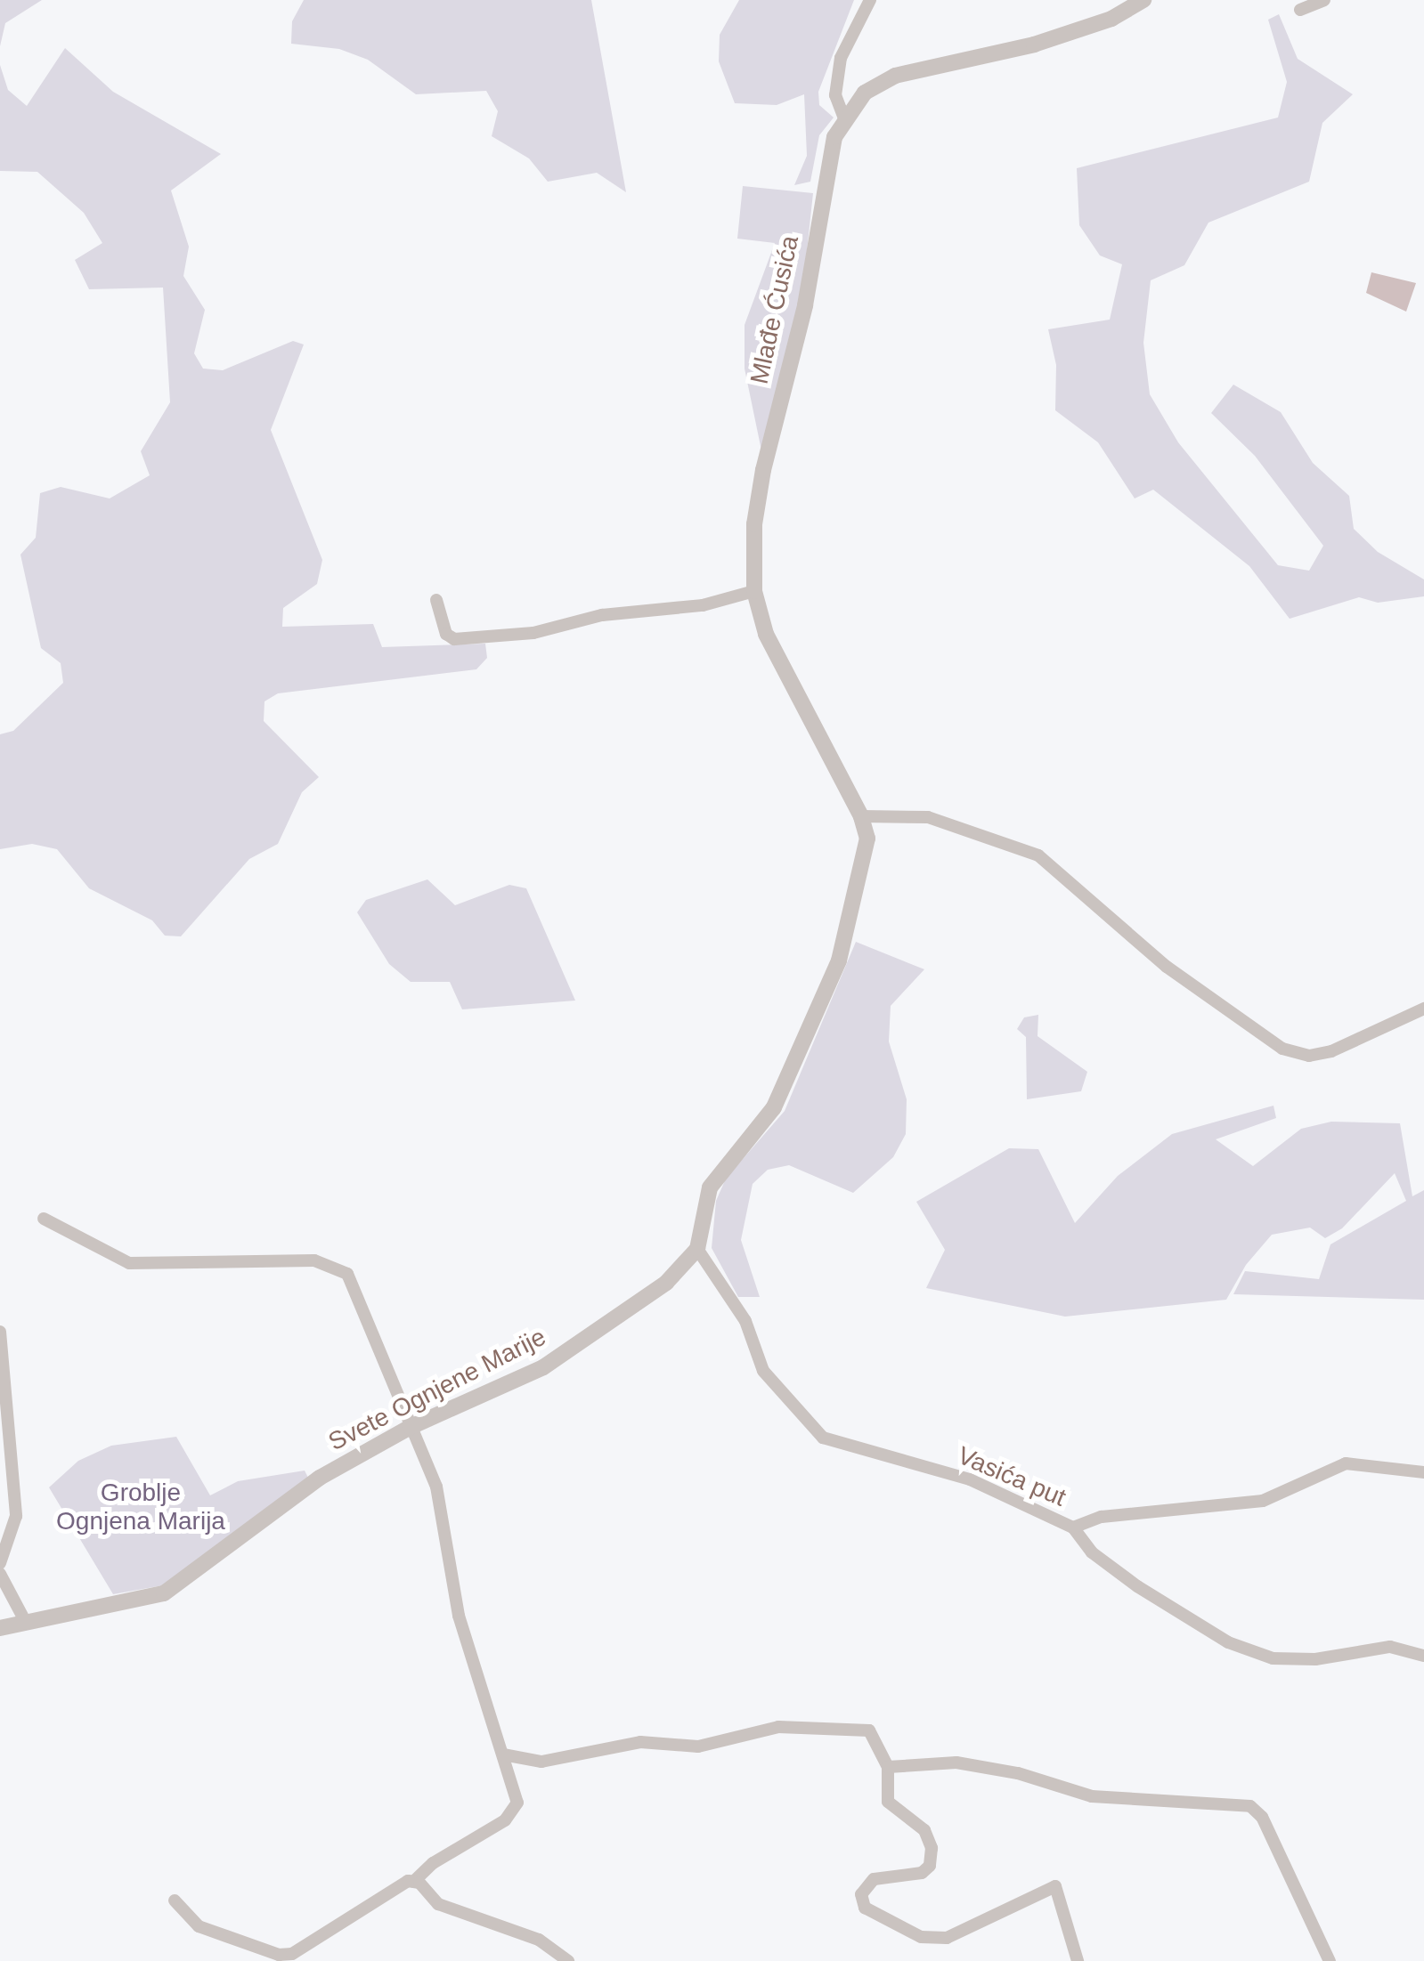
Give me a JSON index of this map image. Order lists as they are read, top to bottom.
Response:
{
  "streets": {
    "street": ["Mlađe Ćusića", "Svete Ognjene Marije", "Vasića put"]
  },
  "crossings": [
    ["Svete Ognjene Marije", "Vasića put"]
  ],
  "parks": ["Groblje Ognjena Marija"]
}
